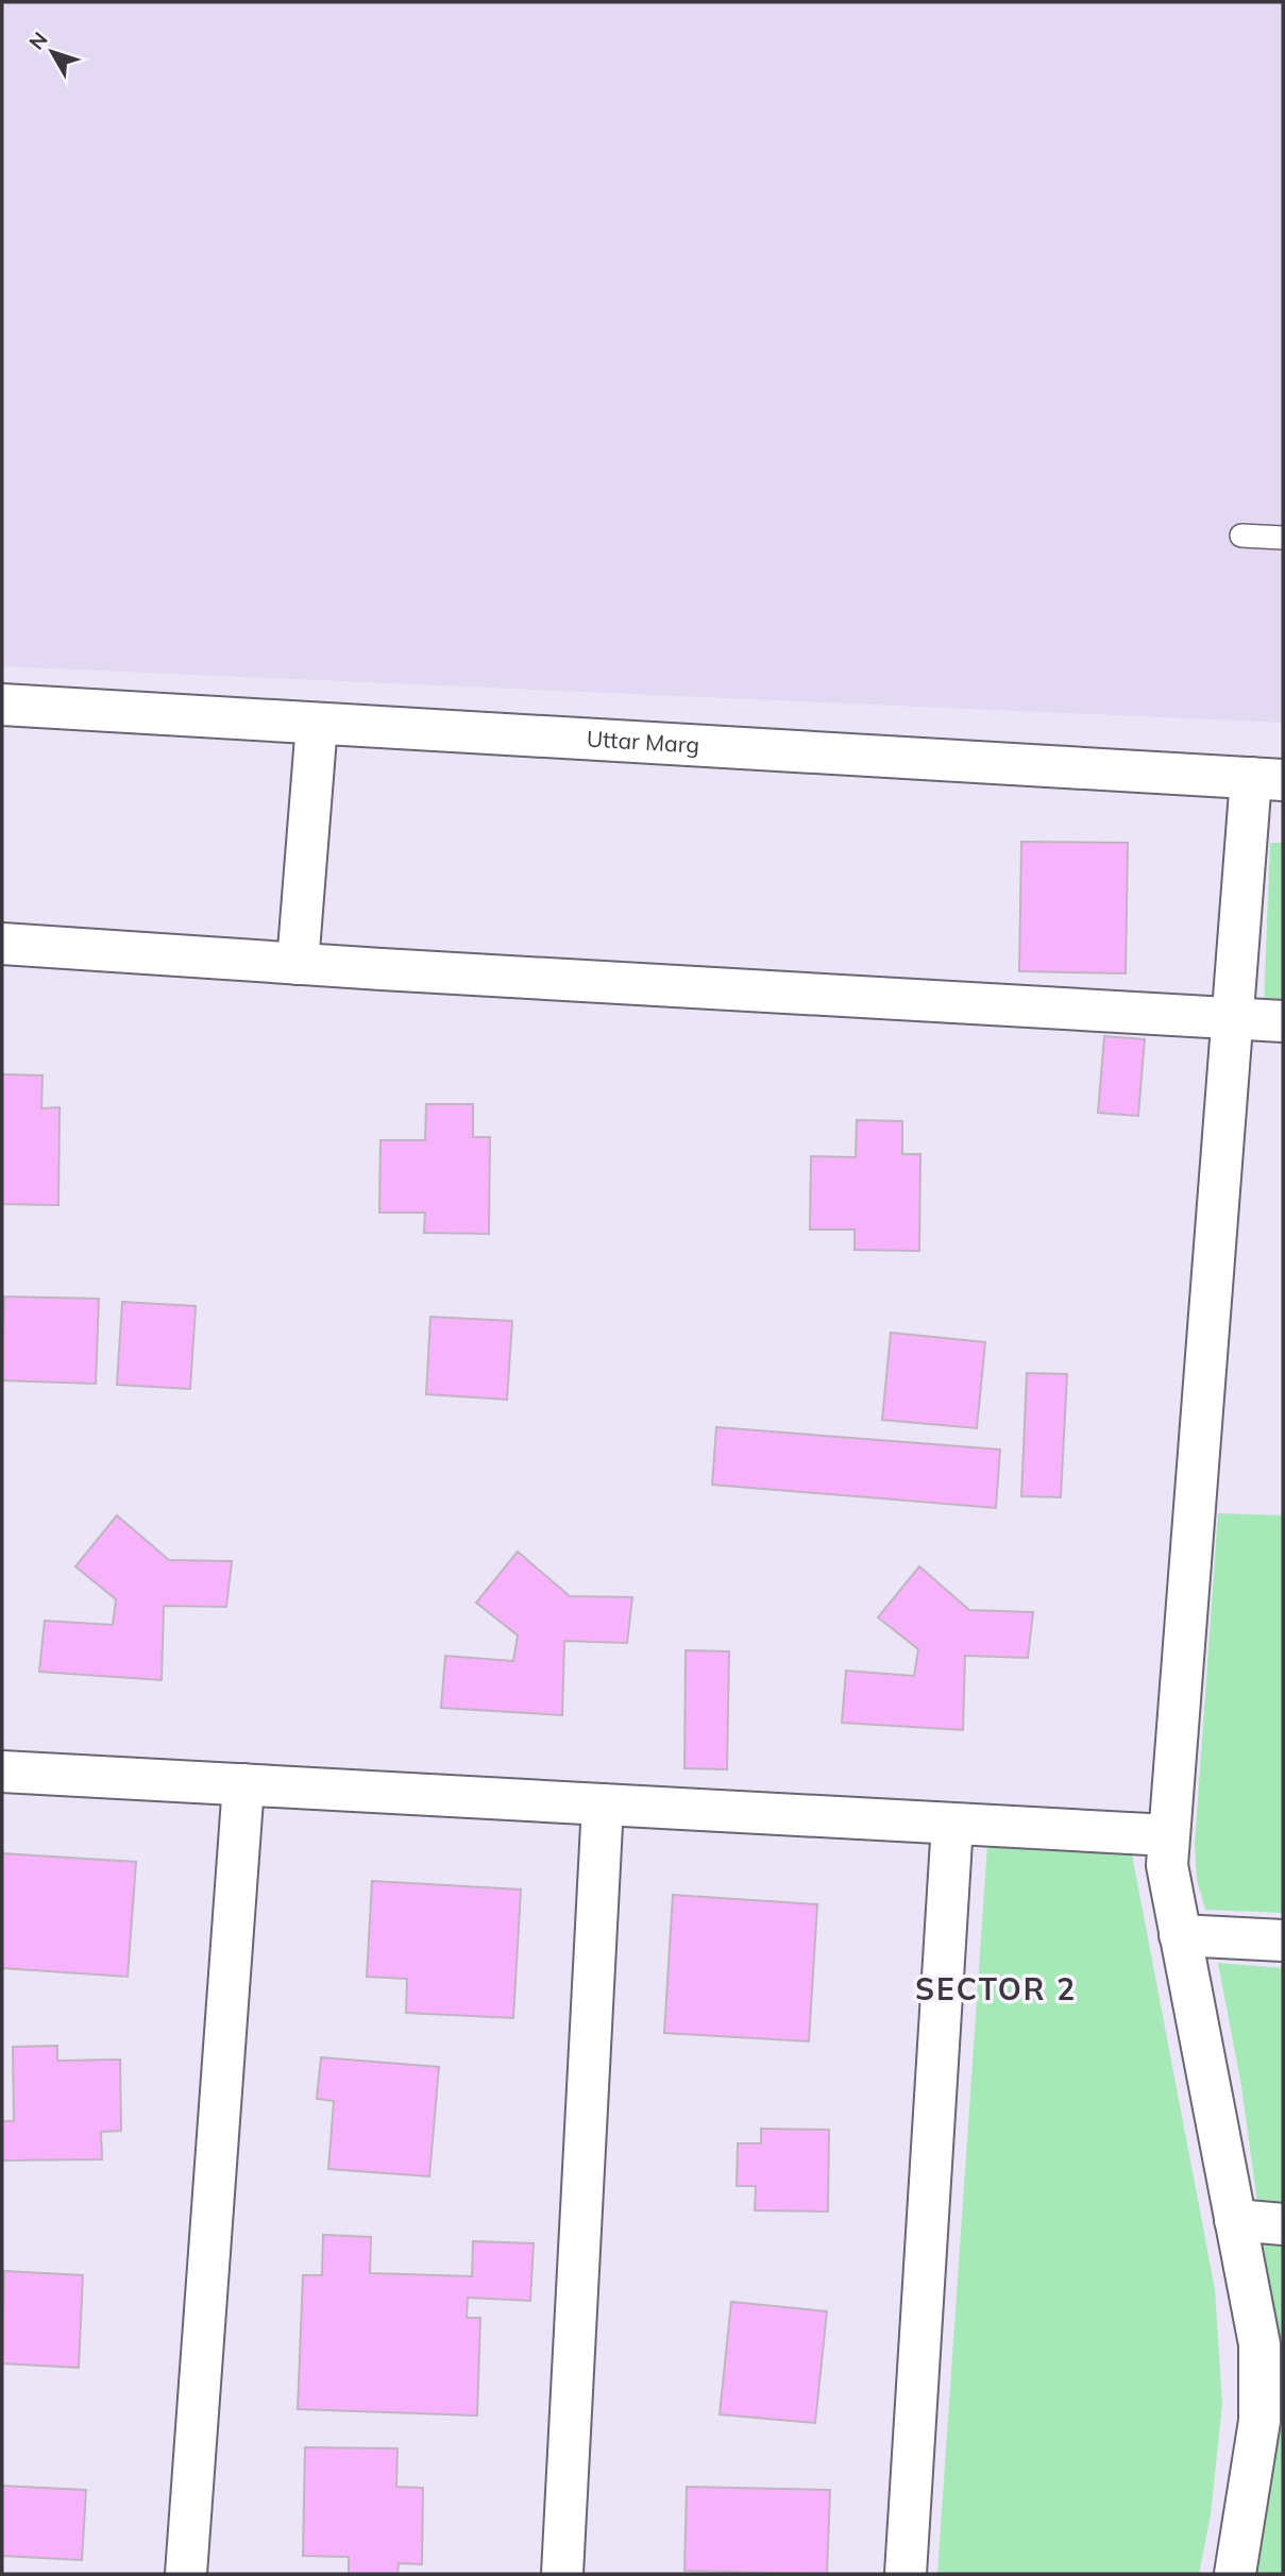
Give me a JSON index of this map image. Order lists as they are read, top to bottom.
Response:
{
  "streets": {
    "street": ["Uttar Marg"]
  },
  "districts": ["SECTOR 2"],
  "north": "top left"
}
